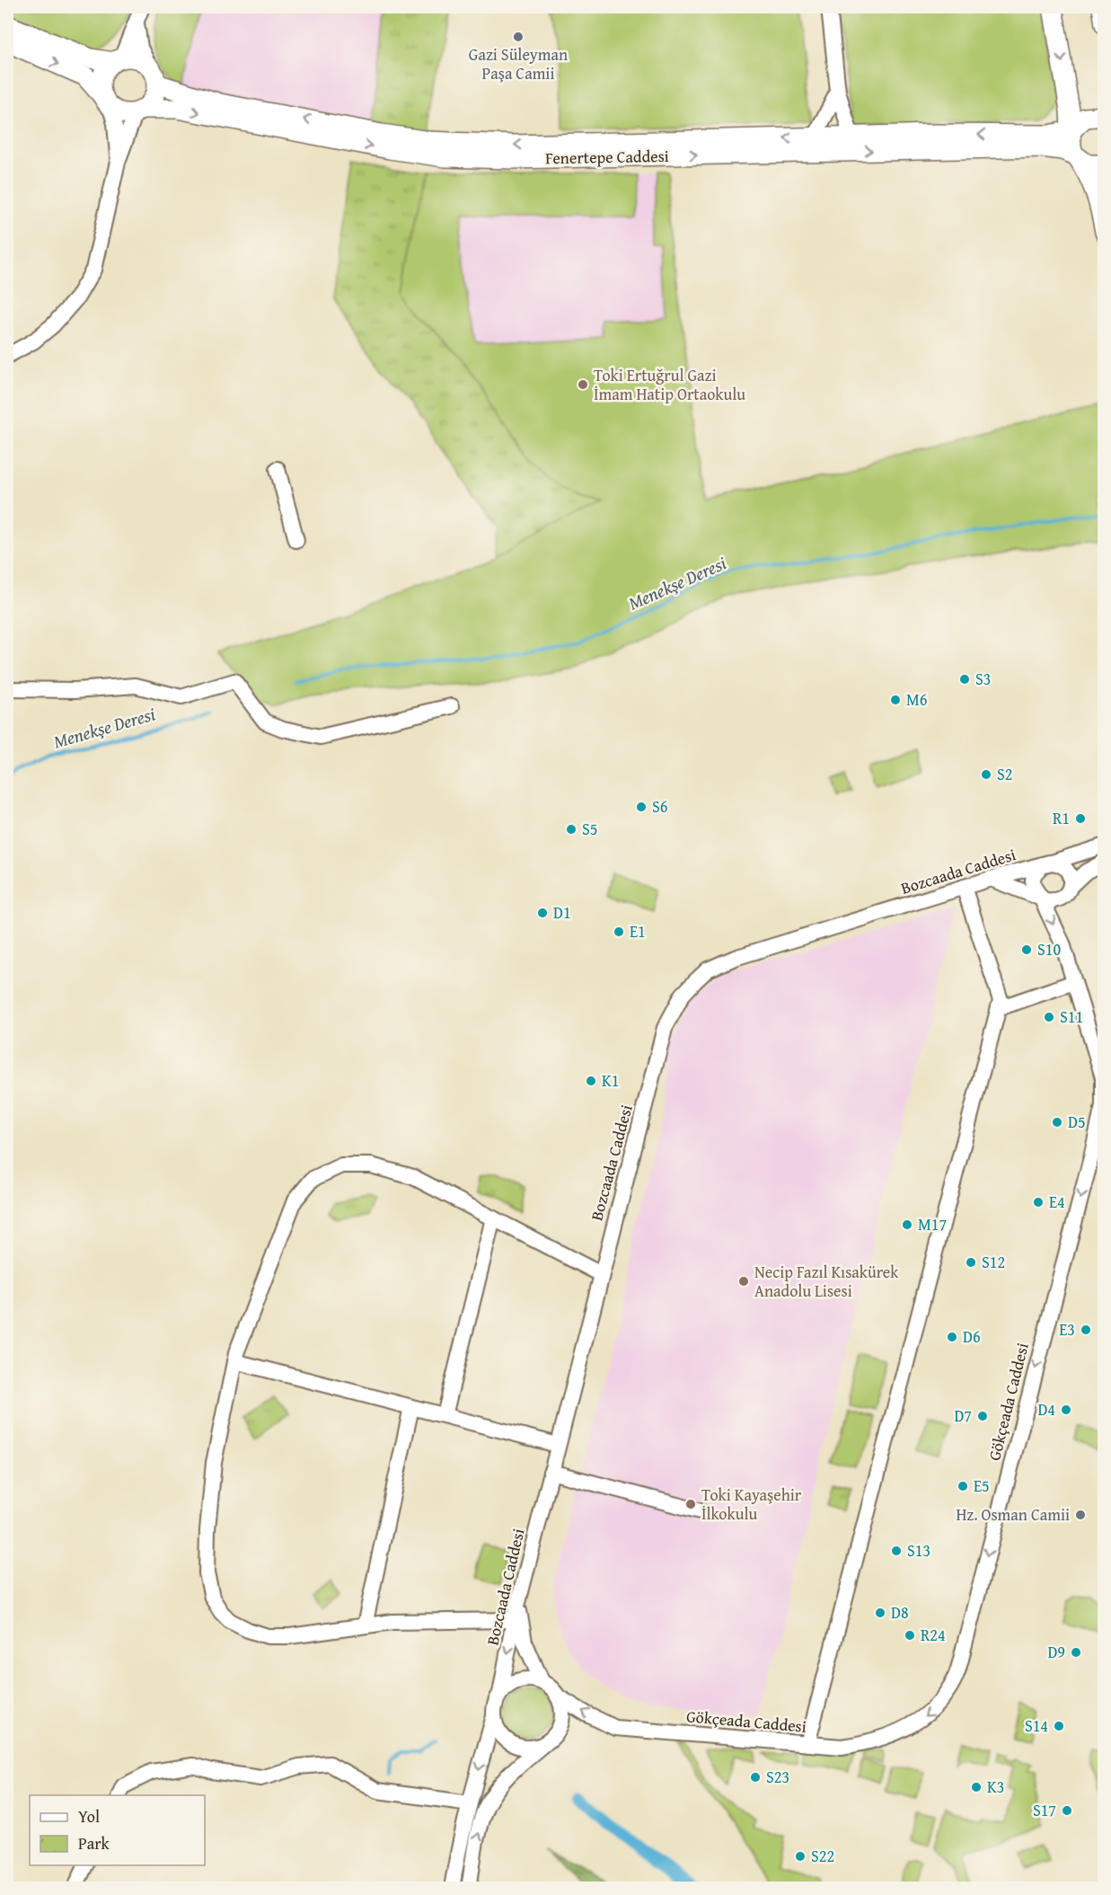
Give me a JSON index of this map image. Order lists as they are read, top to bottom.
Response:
{
  "streets": {
    "main road": ["Fenertepe Caddesi"],
    "street": ["Bozcaada Caddesi", "Gökçeada Caddesi"]
  },
  "crossings": [
    ["Bozcaada Caddesi", "Gökçeada Caddesi"]
  ],
  "water": ["Menekşe Deresi"],
  "places": [
    "Gazi Süleyman Paşa Camii",
    "Toki Ertuğrul Gazi İmam Hatip Ortaokulu",
    "S3",
    "M6",
    "S2",
    "S6",
    "R1",
    "S5",
    "D1",
    "E1",
    "S10",
    "S11",
    "K1",
    "D5",
    "E4",
    "M17",
    "S12",
    "Necip Fazıl Kısakürek Anadolu Lisesi",
    "E3",
    "D6",
    "D4",
    "D7",
    "E5",
    "Toki Kayaşehir İlkokulu",
    "Hz. Osman Camii",
    "S13",
    "D8",
    "R24",
    "D9",
    "S14",
    "S23",
    "K3",
    "S17",
    "S22"
  ],
  "legend": ["Yol", "Park"]
}
